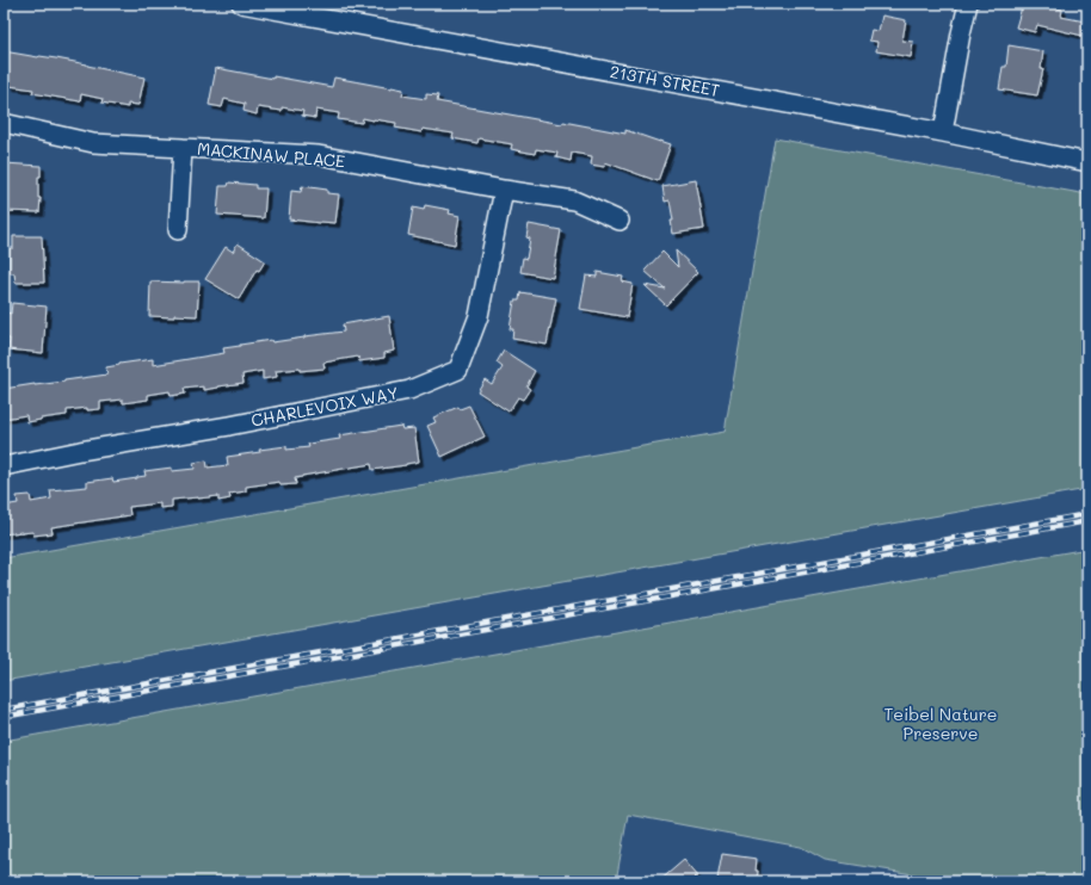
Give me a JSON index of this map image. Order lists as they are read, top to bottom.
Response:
{
  "streets": {
    "street": ["213TH STREET", "MACKINAW PLACE", "CHARLEVOIX WAY"]
  },
  "crossings": [
    ["MACKINAW PLACE", "CHARLEVOIX WAY"]
  ],
  "parks": ["Teibel Nature Preserve"]
}
